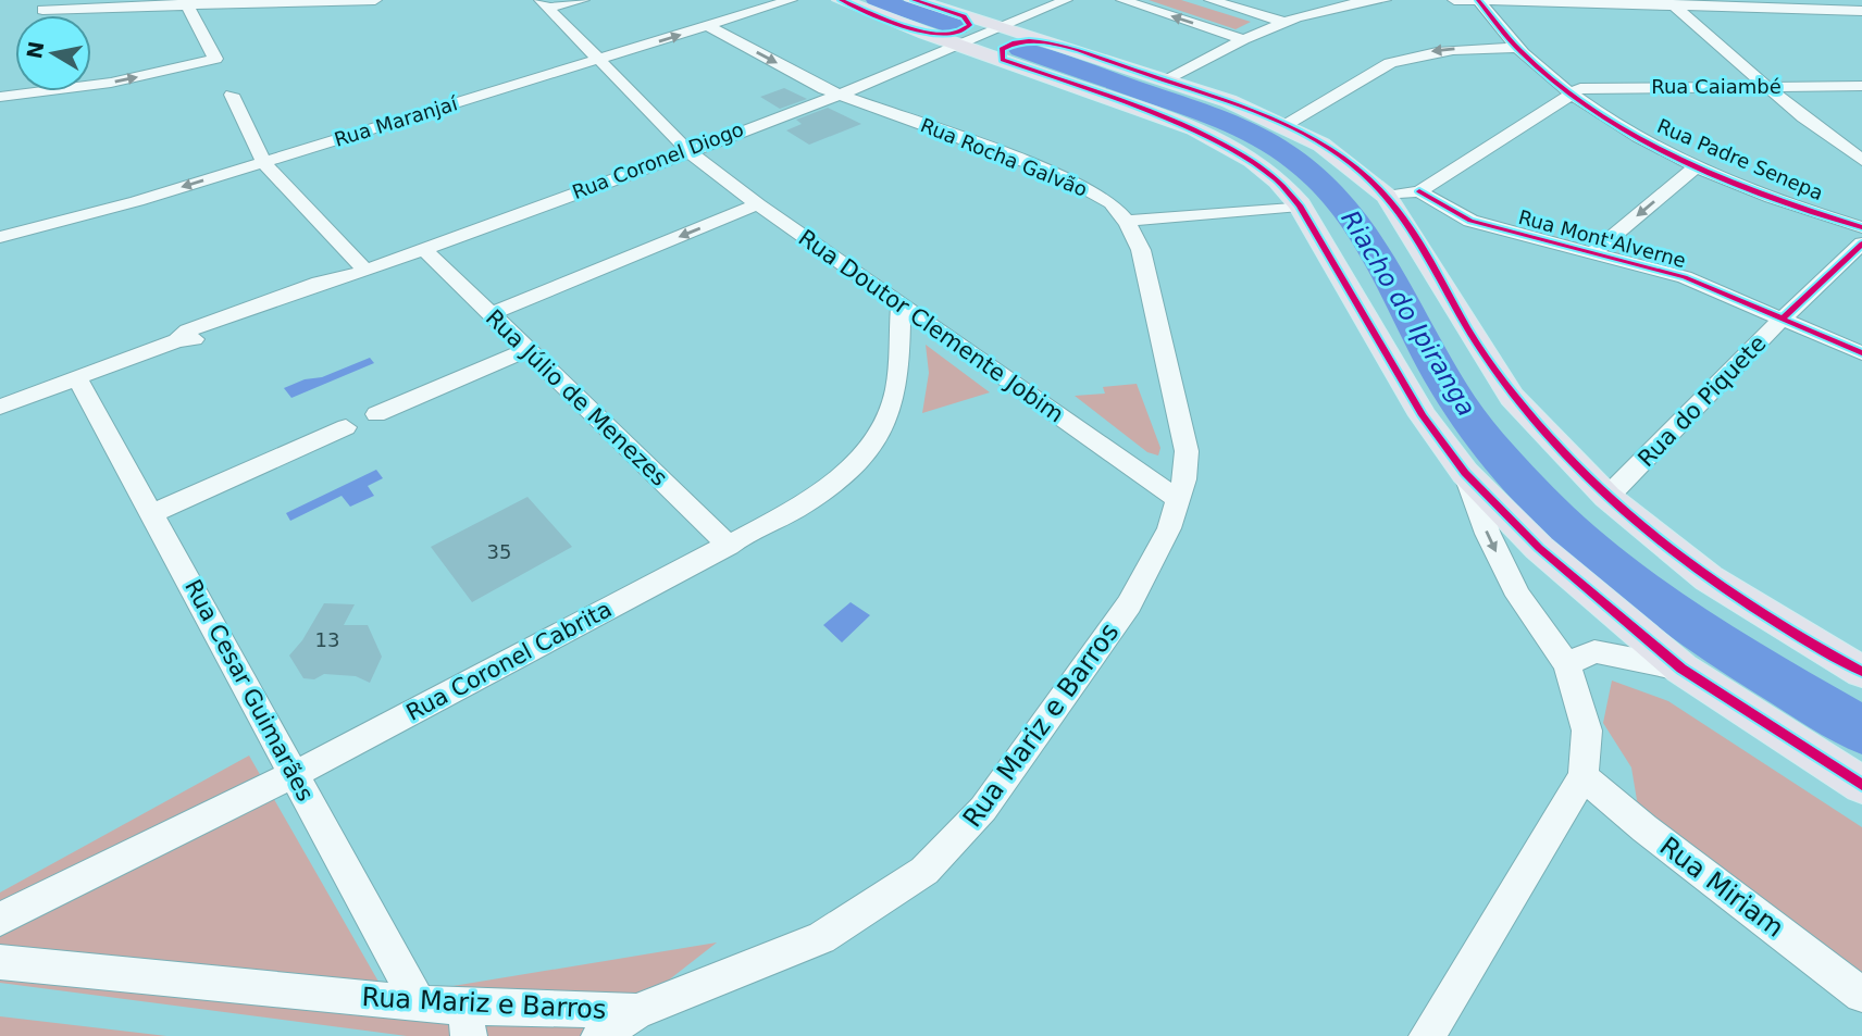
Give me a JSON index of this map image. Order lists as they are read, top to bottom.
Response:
{
  "streets": {
    "street": [
      "Rua Caiambé",
      "Rua Maranjaí",
      "Rua Rocha Galvão",
      "Rua Padre Senepa",
      "Rua Coronel Diogo",
      "Rua Mont'Alverne",
      "Rua Doutor Clemente Jobim",
      "Rua Júlio de Menezes",
      "Rua do Piquete",
      "Rua Coronel Cabrita",
      "Rua Cesar Guimarães",
      "Rua Mariz e Barros",
      "Rua Miriam"
    ]
  },
  "crossings": [
    ["Rua Caiambé", "Rua Padre Senepa"],
    ["Rua Maranjaí", "Rua Doutor Clemente Jobim"],
    ["Rua Rocha Galvão", "Rua Coronel Diogo"],
    ["Rua Rocha Galvão", "Rua Mariz e Barros"],
    ["Rua Coronel Diogo", "Rua Doutor Clemente Jobim"],
    ["Rua Coronel Diogo", "Rua Júlio de Menezes"],
    ["Rua Coronel Diogo", "Rua Cesar Guimarães"],
    ["Rua Mont'Alverne", "Rua do Piquete"],
    ["Rua Doutor Clemente Jobim", "Rua Coronel Cabrita"],
    ["Rua Doutor Clemente Jobim", "Rua Mariz e Barros"],
    ["Rua Júlio de Menezes", "Rua Coronel Cabrita"],
    ["Rua Coronel Cabrita", "Rua Cesar Guimarães"],
    ["Rua Cesar Guimarães", "Rua Mariz e Barros"]
  ],
  "water": ["Riacho do Ipiranga"],
  "house_numbers": ["35", "13"],
  "north": "left"
}
